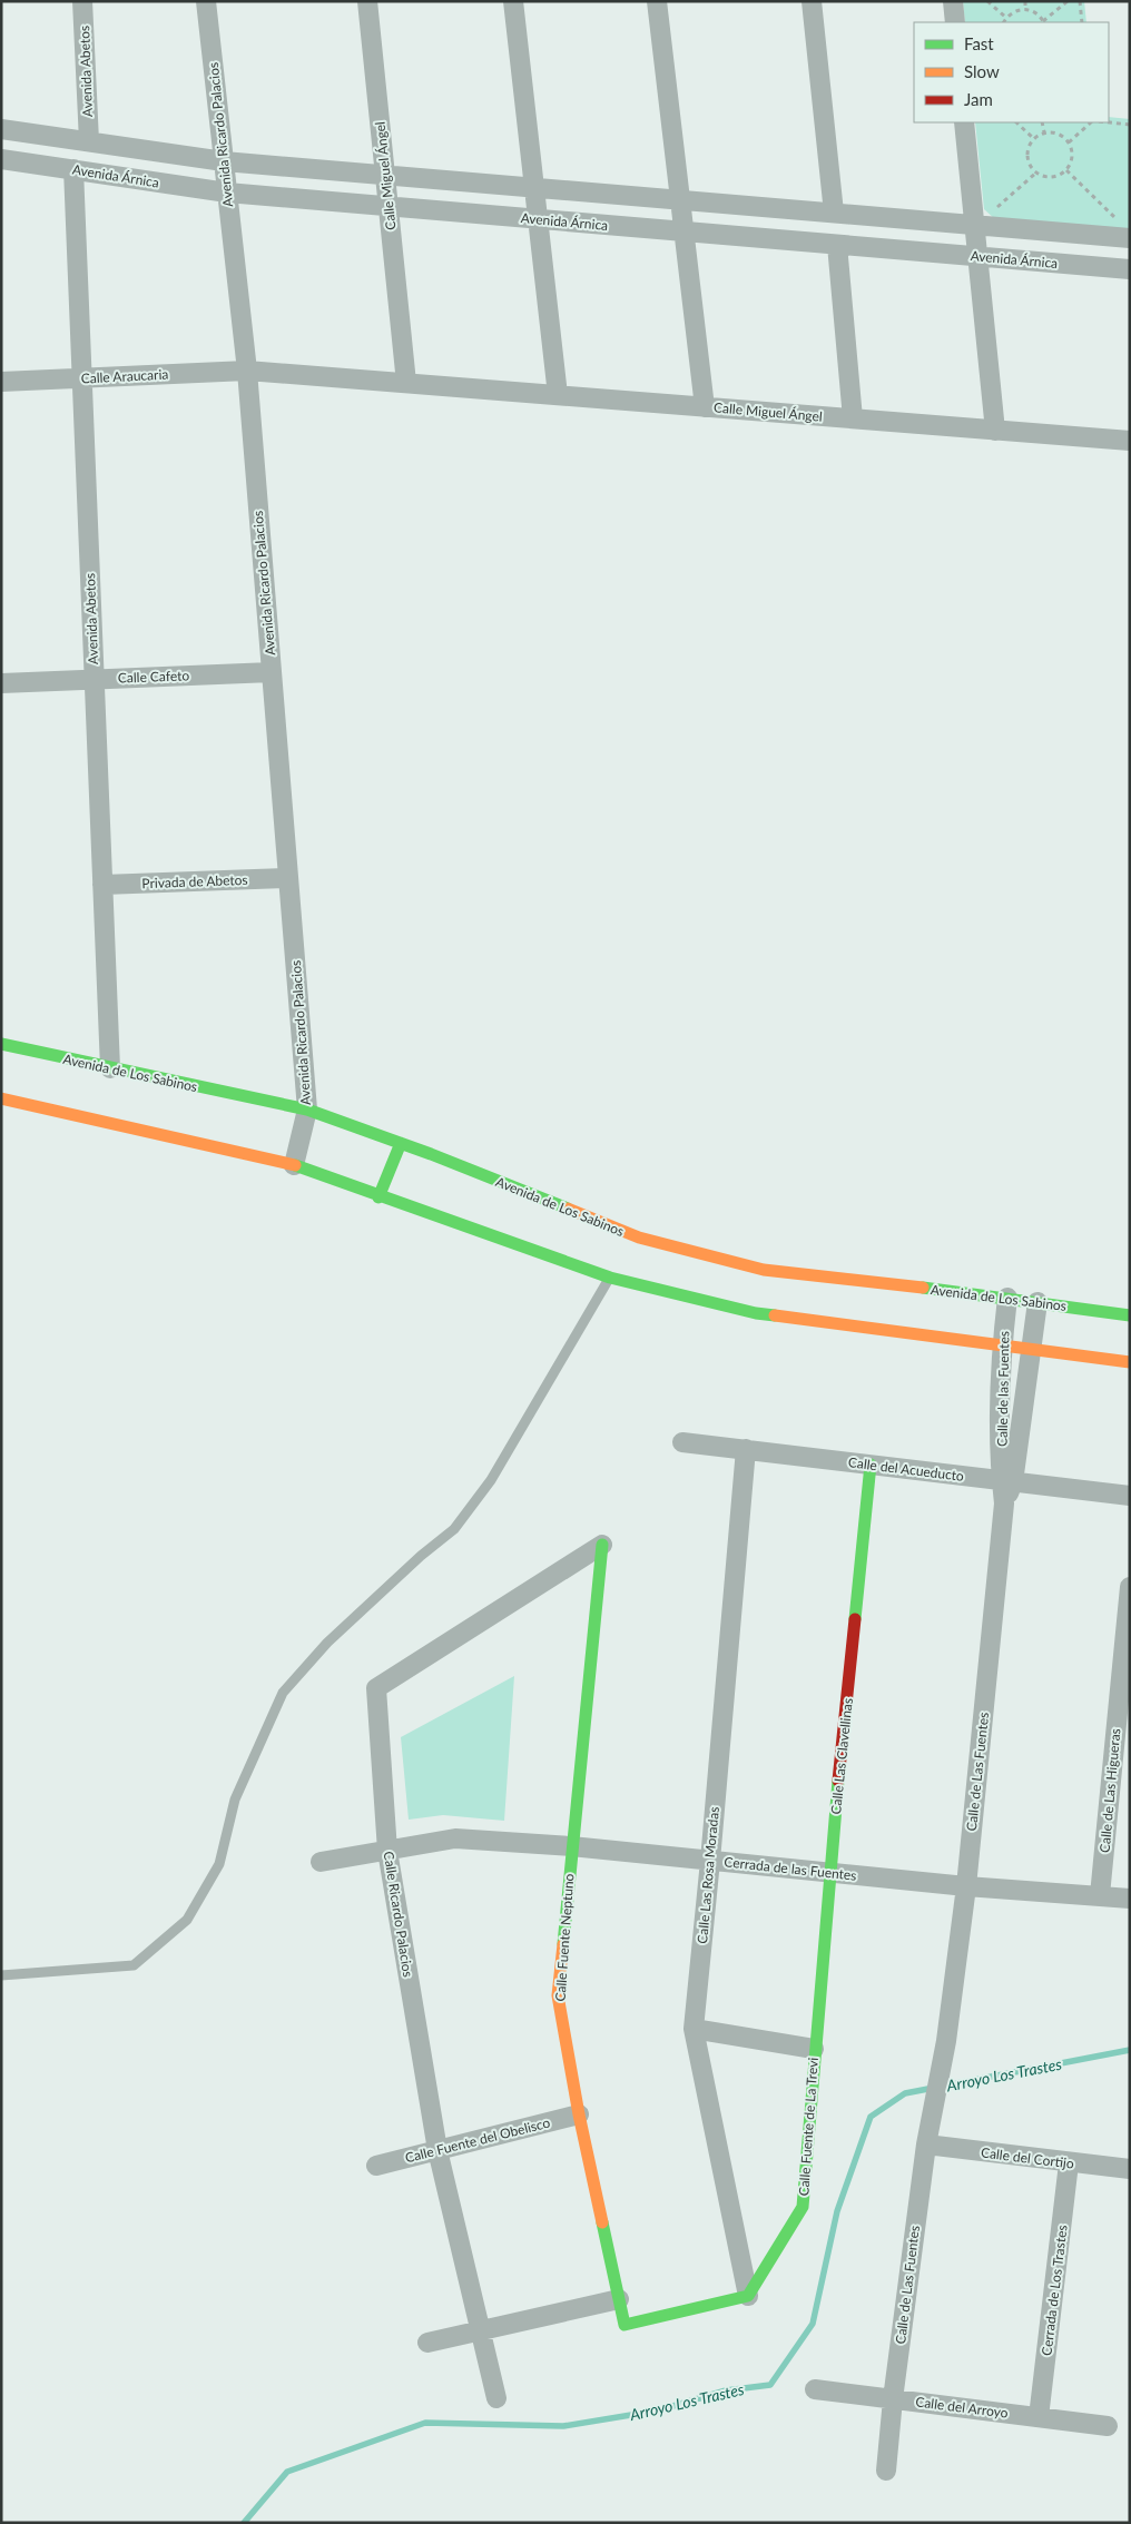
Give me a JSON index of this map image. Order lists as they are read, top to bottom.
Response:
{
  "streets": {
    "street": [
      "Avenida Abetos",
      "Avenida Ricardo Palacios",
      "Avenida Árnica",
      "Calle Miguel Ángel",
      "Calle Araucaria",
      "Calle Cafeto",
      "Privada de Abetos",
      "Avenida de Los Sabinos",
      "Calle de las Fuentes",
      "Calle del Acueducto",
      "Calle Las Clavellinas",
      "Calle de Las Fuentes",
      "Calle de Las Higueras",
      "Cerrada de las Fuentes",
      "Calle Las Rosa Moradas",
      "Calle Ricardo Palacios",
      "Calle Fuente Neptuno",
      "Calle Fuente de La Trevi",
      "Calle Fuente del Obelisco",
      "Calle del Cortijo",
      "Cerrada de Los Trastes",
      "Calle del Arroyo"
    ]
  },
  "crossings": [
    ["Avenida Abetos", "Avenida Árnica"],
    ["Avenida Abetos", "Calle Araucaria"],
    ["Avenida Abetos", "Calle Cafeto"],
    ["Avenida Abetos", "Privada de Abetos"],
    ["Avenida Abetos", "Avenida de Los Sabinos"],
    ["Avenida Ricardo Palacios", "Avenida Árnica"],
    ["Avenida Ricardo Palacios", "Calle Miguel Ángel"],
    ["Avenida Ricardo Palacios", "Calle Araucaria"],
    ["Avenida Ricardo Palacios", "Calle Cafeto"],
    ["Avenida Ricardo Palacios", "Privada de Abetos"],
    ["Avenida Ricardo Palacios", "Avenida de Los Sabinos"],
    ["Avenida Árnica", "Calle Miguel Ángel"],
    ["Calle Miguel Ángel", "Calle Araucaria"],
    ["Avenida de Los Sabinos", "Calle de las Fuentes"],
    ["Calle de las Fuentes", "Calle del Acueducto"],
    ["Calle de las Fuentes", "Calle de Las Fuentes"],
    ["Calle del Acueducto", "Calle Las Clavellinas"],
    ["Calle del Acueducto", "Calle de Las Fuentes"],
    ["Calle del Acueducto", "Calle Las Rosa Moradas"],
    ["Calle Las Clavellinas", "Cerrada de las Fuentes"],
    ["Calle Las Clavellinas", "Calle Fuente de La Trevi"],
    ["Calle de Las Fuentes", "Cerrada de las Fuentes"],
    ["Calle de Las Fuentes", "Calle del Cortijo"],
    ["Calle de Las Fuentes", "Calle del Arroyo"],
    ["Calle de Las Higueras", "Cerrada de las Fuentes"],
    ["Cerrada de las Fuentes", "Calle Las Rosa Moradas"],
    ["Cerrada de las Fuentes", "Calle Ricardo Palacios"],
    ["Cerrada de las Fuentes", "Calle Fuente Neptuno"],
    ["Calle Las Rosa Moradas", "Calle Fuente Neptuno"],
    ["Calle Las Rosa Moradas", "Calle Fuente de La Trevi"],
    ["Calle Ricardo Palacios", "Calle Fuente Neptuno"],
    ["Calle Ricardo Palacios", "Calle Fuente del Obelisco"],
    ["Calle Fuente Neptuno", "Calle Fuente de La Trevi"],
    ["Calle Fuente Neptuno", "Calle Fuente del Obelisco"],
    ["Calle del Cortijo", "Cerrada de Los Trastes"],
    ["Cerrada de Los Trastes", "Calle del Arroyo"]
  ],
  "water": ["Arroyo Los Trastes"],
  "legend": ["Fast", "Slow", "Jam"]
}
